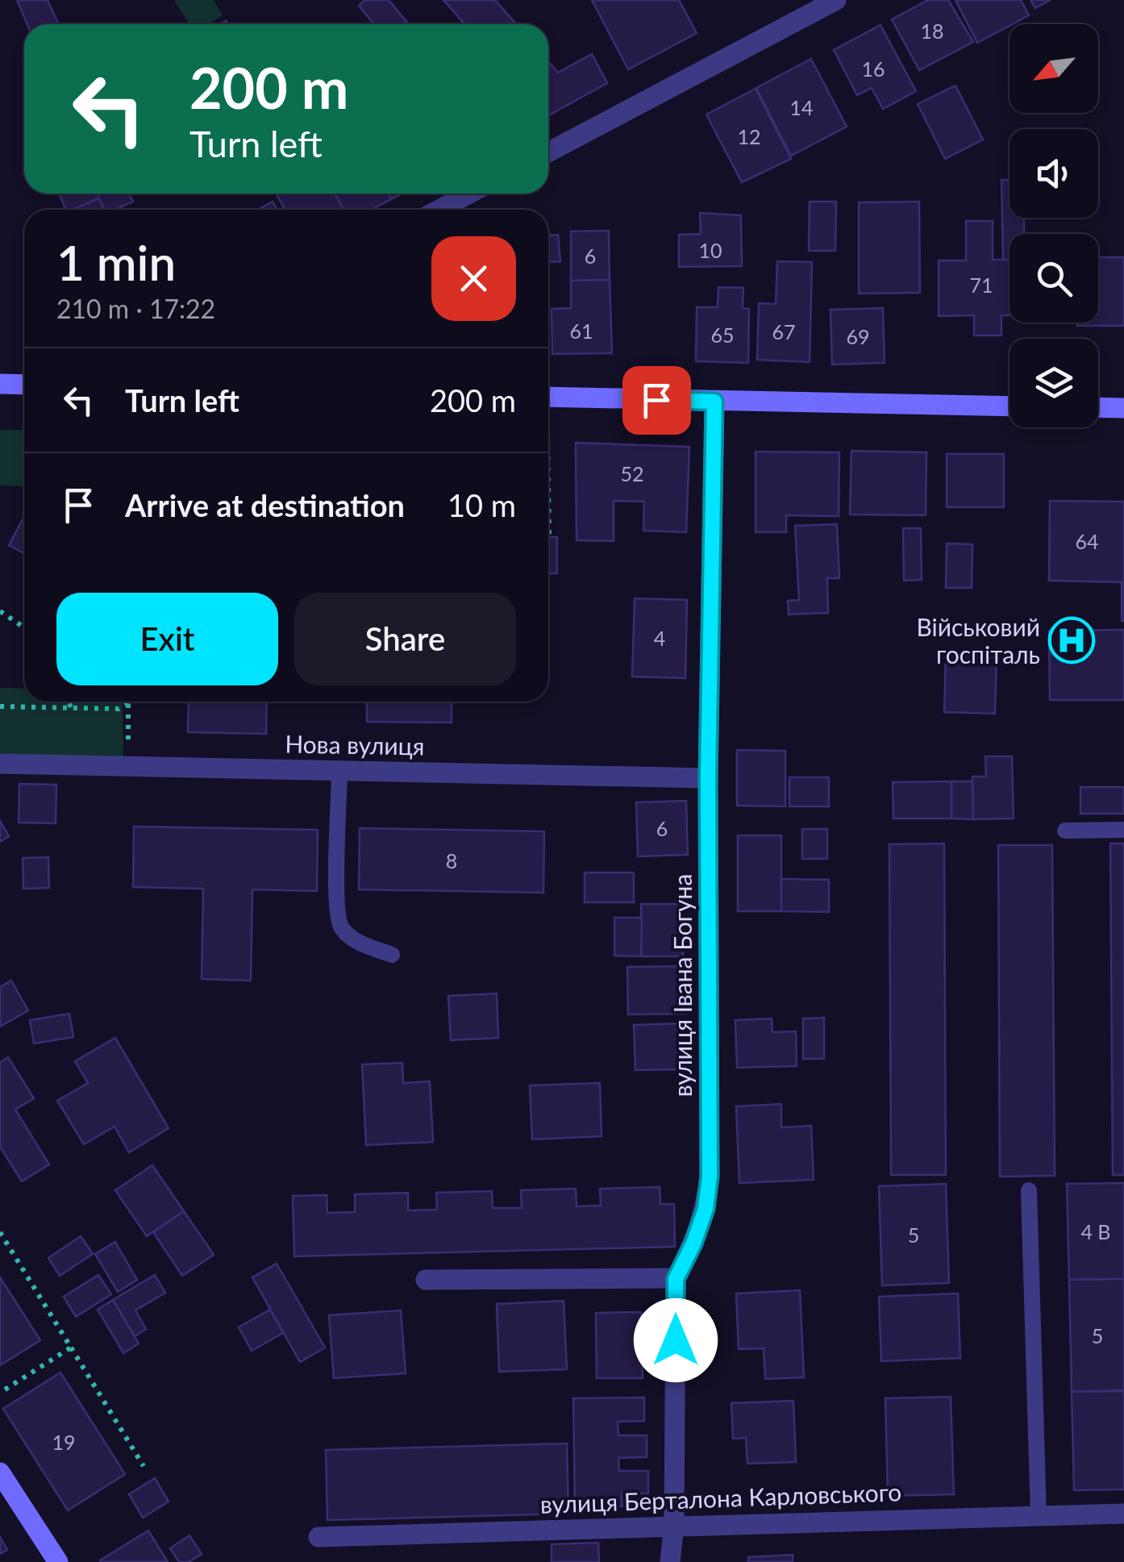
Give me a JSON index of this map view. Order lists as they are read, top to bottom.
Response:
{
  "streets": {
    "street": ["Нова вулиця", "вулиця Івана Богуна", "вулиця Берталона Карловського"]
  },
  "crossings": [
    ["Нова вулиця", "вулиця Івана Богуна"],
    ["вулиця Івана Богуна", "вулиця Берталона Карловського"]
  ],
  "places": {
    "hospital": ["Військовий госпіталь"]
  },
  "house_numbers": [
    "18",
    "16",
    "14",
    "12",
    "10",
    "6",
    "71",
    "61",
    "67",
    "65",
    "69",
    "52",
    "64",
    "4",
    "6",
    "8",
    "4 В",
    "5",
    "5",
    "19"
  ],
  "north": "bottom left",
  "page": {
    "turn": ["200 m", "Turn left"],
    "heading": ["1 min", "210 m · 17:22"],
    "list": [
      {
        "name": "Turn left",
        "value": "200 m"
      },
      {
        "name": "Arrive at destination",
        "value": "10 m"
      }
    ],
    "buttons": ["Exit", "Share"]
  }
}
